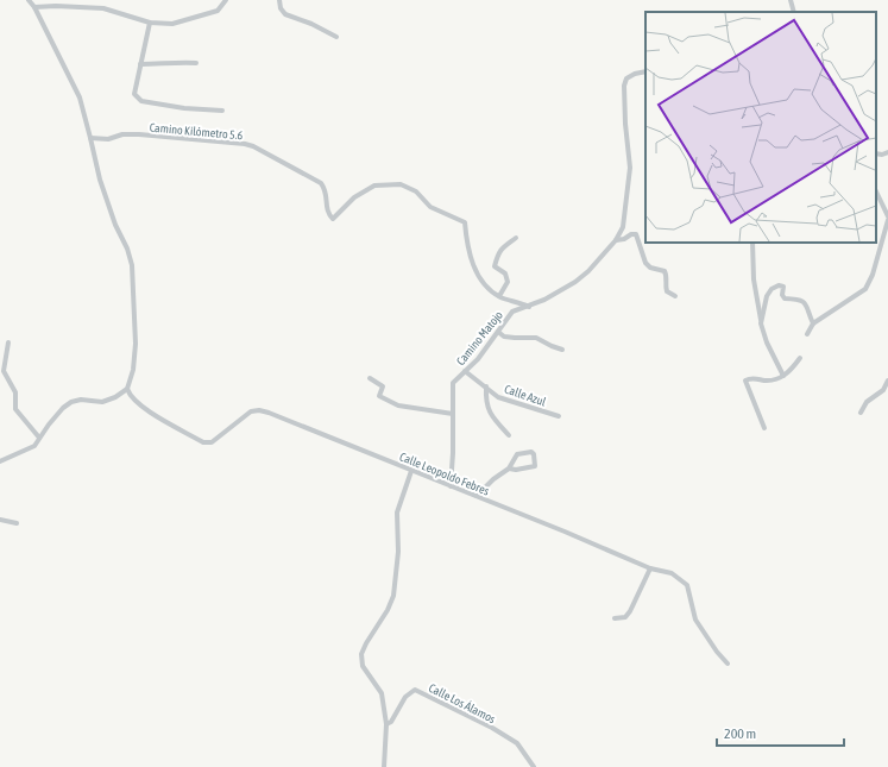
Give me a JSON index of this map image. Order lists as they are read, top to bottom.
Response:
{
  "streets": {
    "street": [
      "Camino Kilómetro 5.6",
      "Camino Matojo",
      "Calle Azul",
      "Calle Leopoldo Febres",
      "Calle Los Álamos"
    ]
  },
  "crossings": [
    ["Camino Kilómetro 5.6", "Camino Matojo"],
    ["Camino Matojo", "Calle Azul"],
    ["Camino Matojo", "Calle Leopoldo Febres"]
  ],
  "scale_bar": "200 m"
}
